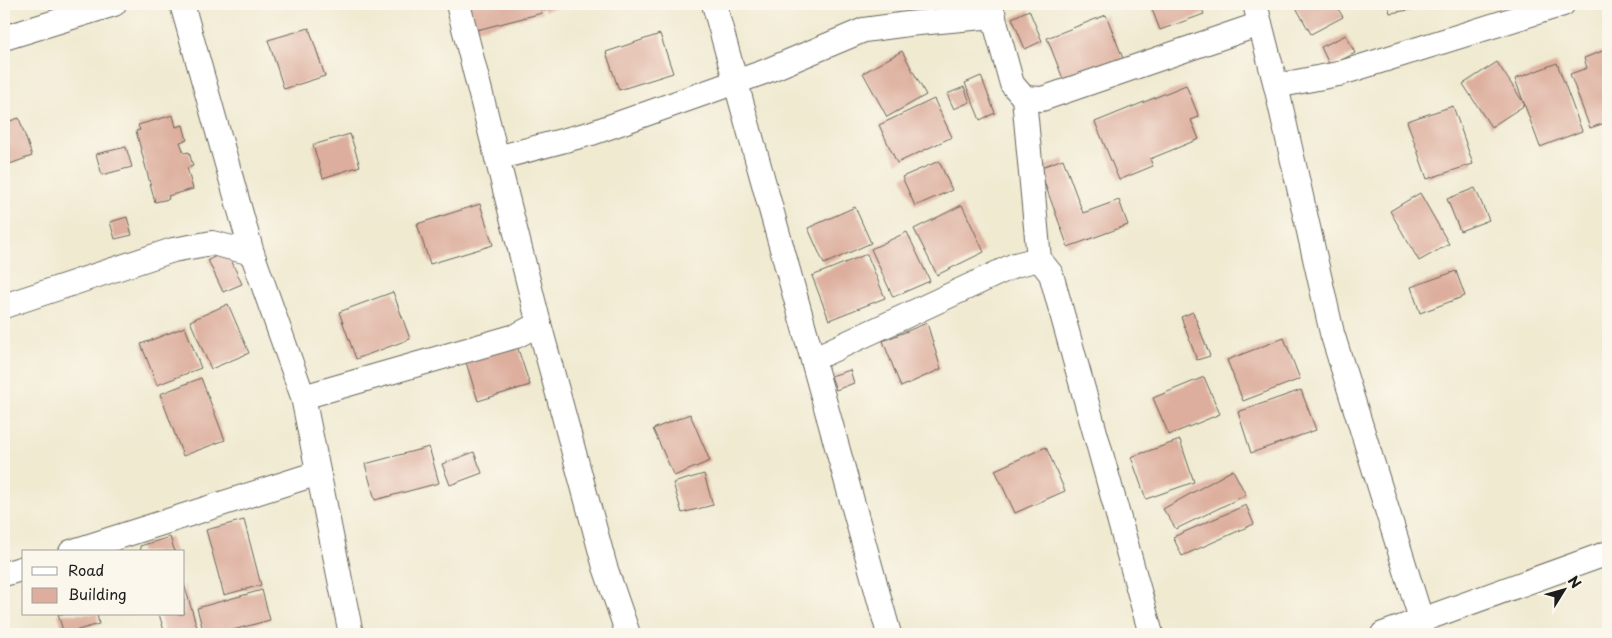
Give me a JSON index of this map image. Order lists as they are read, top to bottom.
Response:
{
  "legend": ["Road", "Building"],
  "north": "top right"
}
